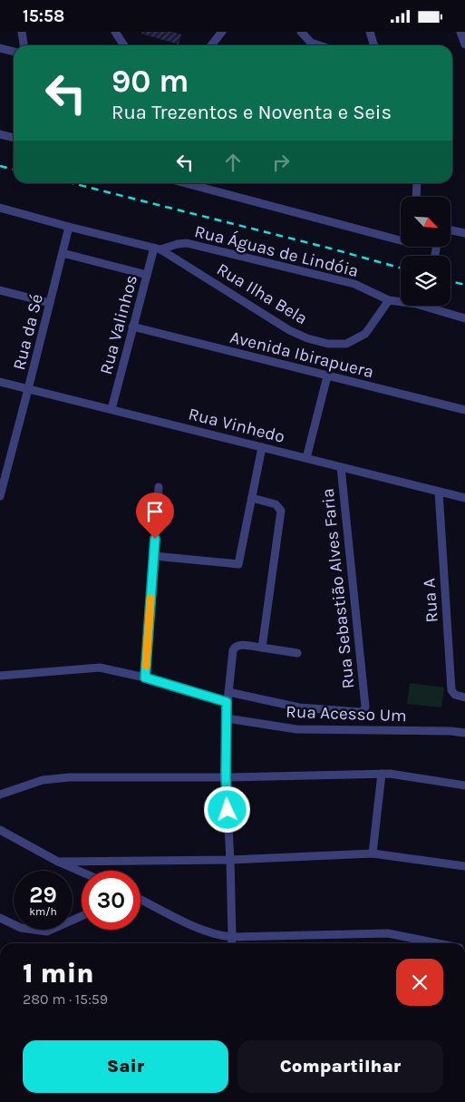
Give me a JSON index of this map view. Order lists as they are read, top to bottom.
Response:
{
  "streets": {
    "street": [
      "Rua Águas de Lindóia",
      "Rua Ilha Bela",
      "Rua Valinhos",
      "Rua da Sé",
      "Avenida Ibirapuera",
      "Rua Vinhedo",
      "Rua Sebastião Alves Faria",
      "Rua A",
      "Rua Acesso Um"
    ]
  },
  "crossings": [
    ["Rua Águas de Lindóia", "Rua Ilha Bela"],
    ["Rua Águas de Lindóia", "Rua Valinhos"],
    ["Rua Águas de Lindóia", "Rua da Sé"],
    ["Rua Ilha Bela", "Rua Valinhos"],
    ["Rua Valinhos", "Avenida Ibirapuera"],
    ["Rua Valinhos", "Rua Vinhedo"],
    ["Rua da Sé", "Rua Vinhedo"],
    ["Rua Vinhedo", "Rua Sebastião Alves Faria"],
    ["Rua Vinhedo", "Rua A"]
  ],
  "north": "bottom right",
  "page": {
    "status": "15:58",
    "turn": ["90 m", "Rua Trezentos e Noventa e Seis"],
    "speed": "29 km/h",
    "limit": "30",
    "heading": ["1 min", "280 m · 15:59"],
    "buttons": ["Sair", "Compartilhar"]
  }
}
